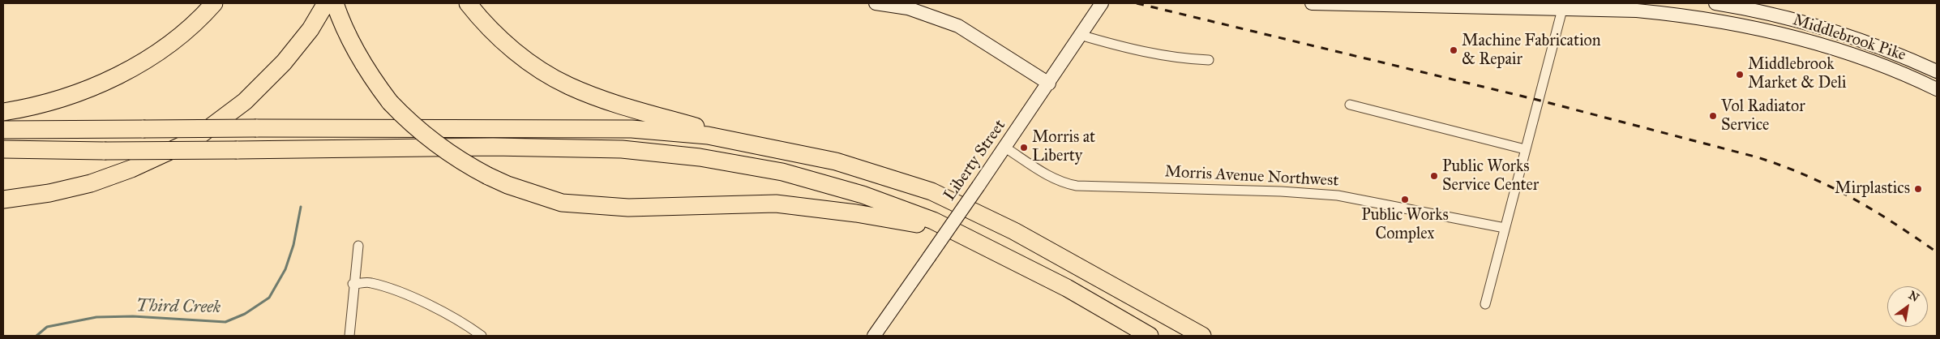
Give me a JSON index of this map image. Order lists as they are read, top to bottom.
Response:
{
  "streets": {
    "main road": ["Middlebrook Pike", "Liberty Street"],
    "street": ["Morris Avenue Northwest"]
  },
  "crossings": [
    ["Liberty Street", "Morris Avenue Northwest"]
  ],
  "water": ["Third Creek"],
  "places": [
    "Machine Fabrication & Repair",
    "Middlebrook Market & Deli",
    "Vol Radiator Service",
    "Morris at Liberty",
    "Public Works Service Center",
    "Mirplastics",
    "Public Works Complex"
  ],
  "north": "top right"
}
